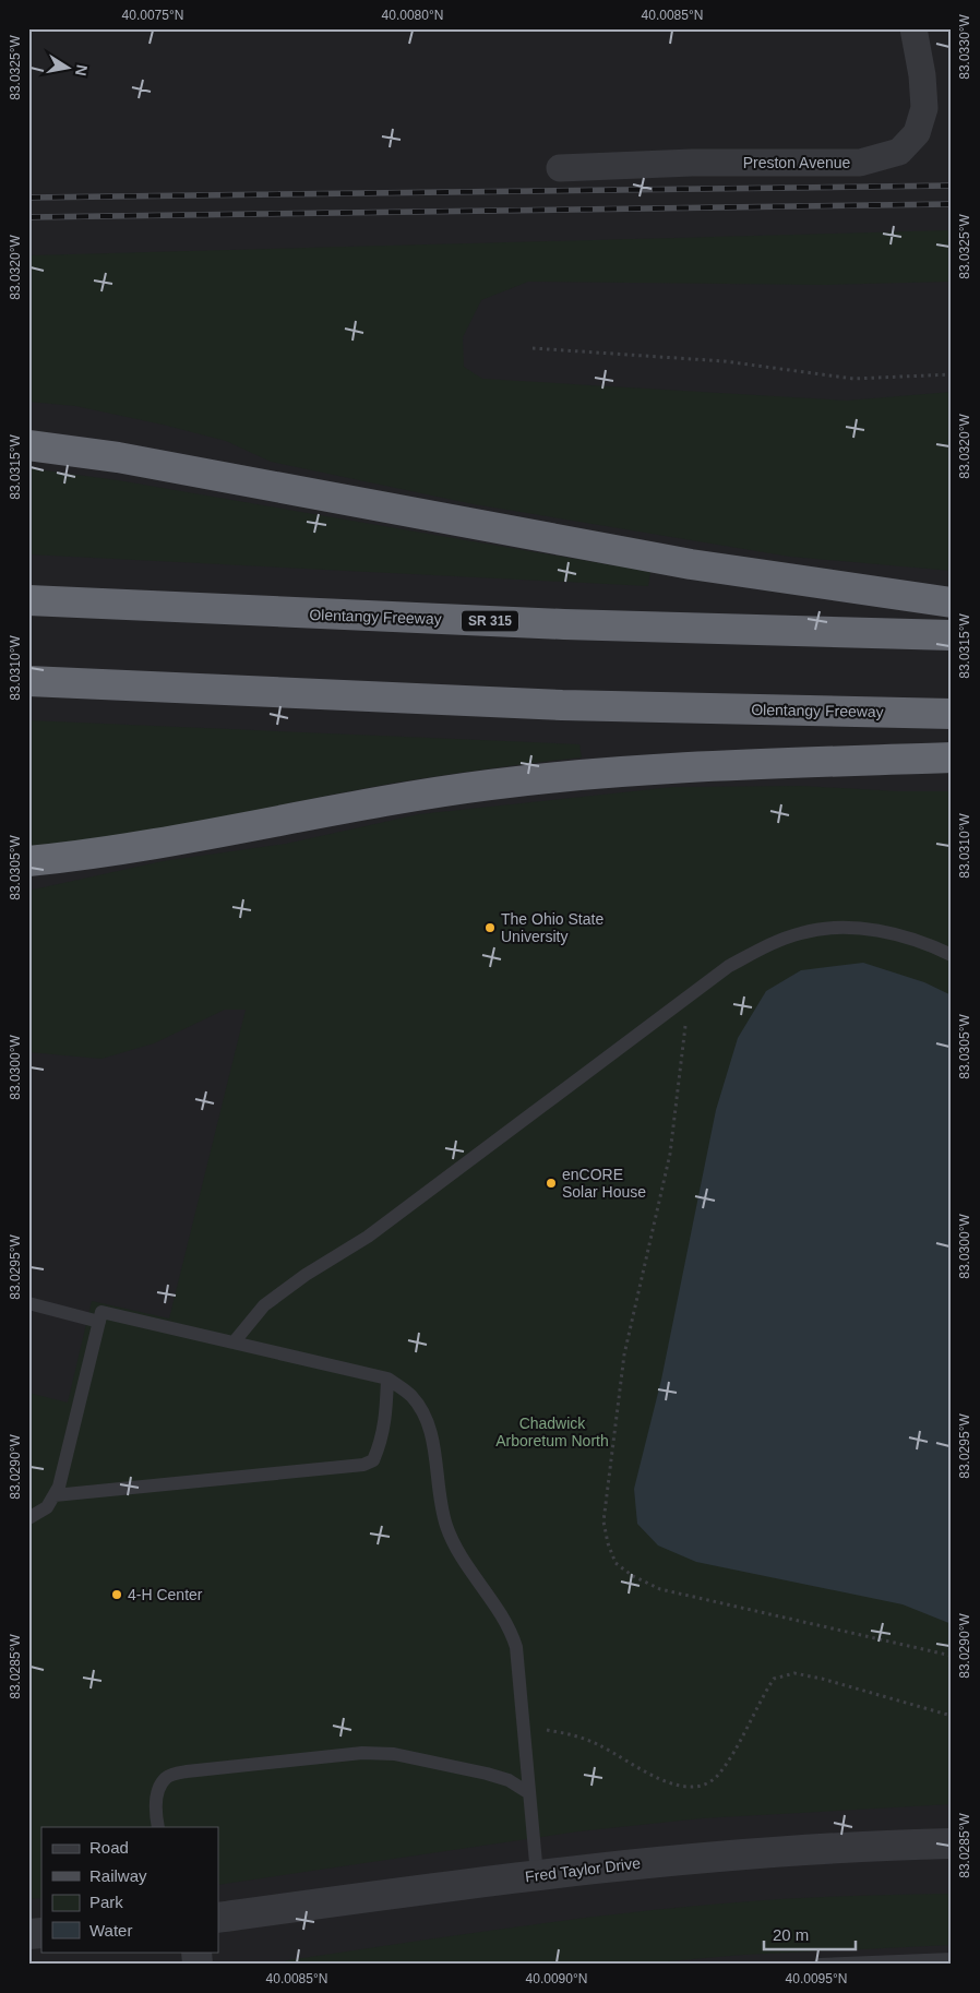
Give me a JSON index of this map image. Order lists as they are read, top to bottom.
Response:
{
  "streets": {
    "highway": ["Olentangy Freeway", "SR 315"],
    "street": ["Preston Avenue", "Fred Taylor Drive"]
  },
  "parks": ["Chadwick Arboretum North"],
  "places": ["The Ohio State University", "enCORE Solar House", "4-H Center"],
  "legend": [
    "Road",
    "Railway",
    "Park",
    "Water"
  ],
  "scale_bar": "20 m",
  "north": "right",
  "coordinates": [
    "40.0075°N",
    "40.0080°N",
    "40.0085°N",
    "83.0330°W",
    "83.0325°W",
    "83.0320°W",
    "83.0315°W",
    "83.0310°W",
    "83.0305°W",
    "83.0300°W",
    "83.0295°W",
    "83.0290°W",
    "83.0285°W",
    "40.0090°N",
    "40.0095°N"
  ]
}
